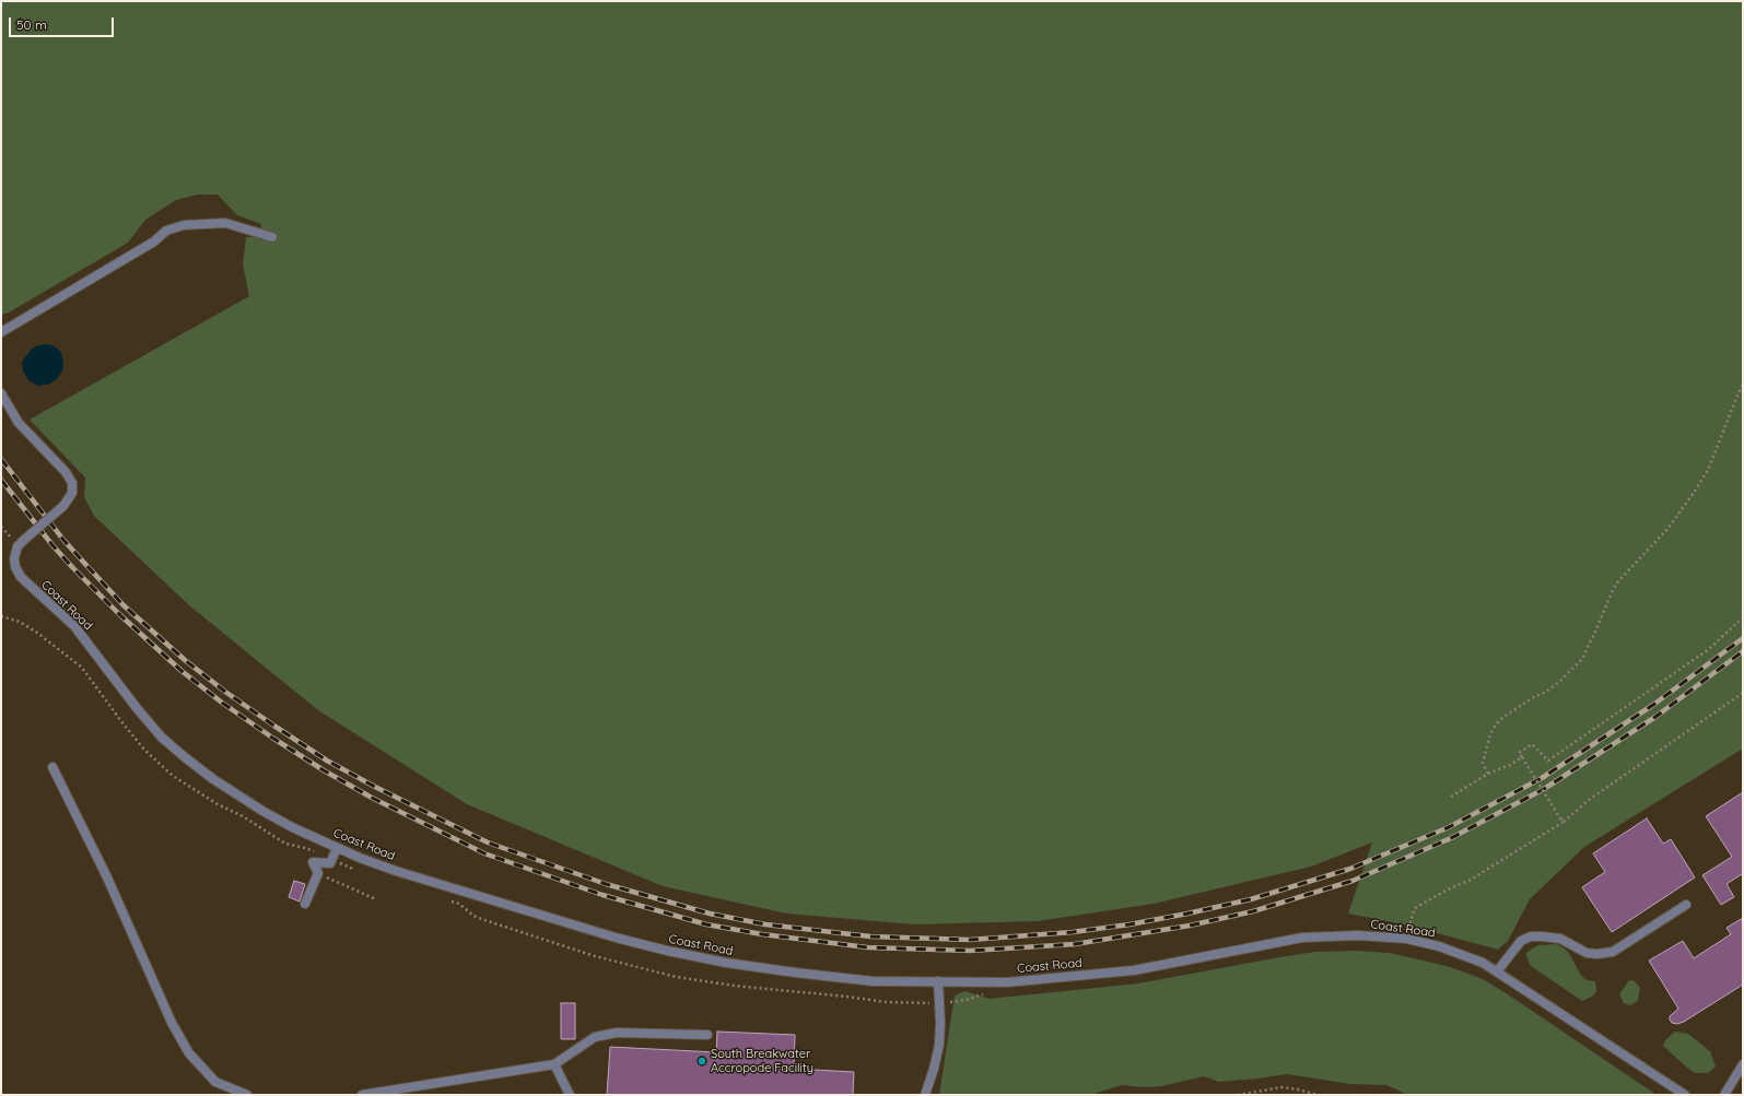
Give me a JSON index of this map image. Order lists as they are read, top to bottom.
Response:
{
  "streets": {
    "street": ["Coast Road"]
  },
  "places": ["South Breakwater Accropode Facility"],
  "scale_bar": "50 m"
}
